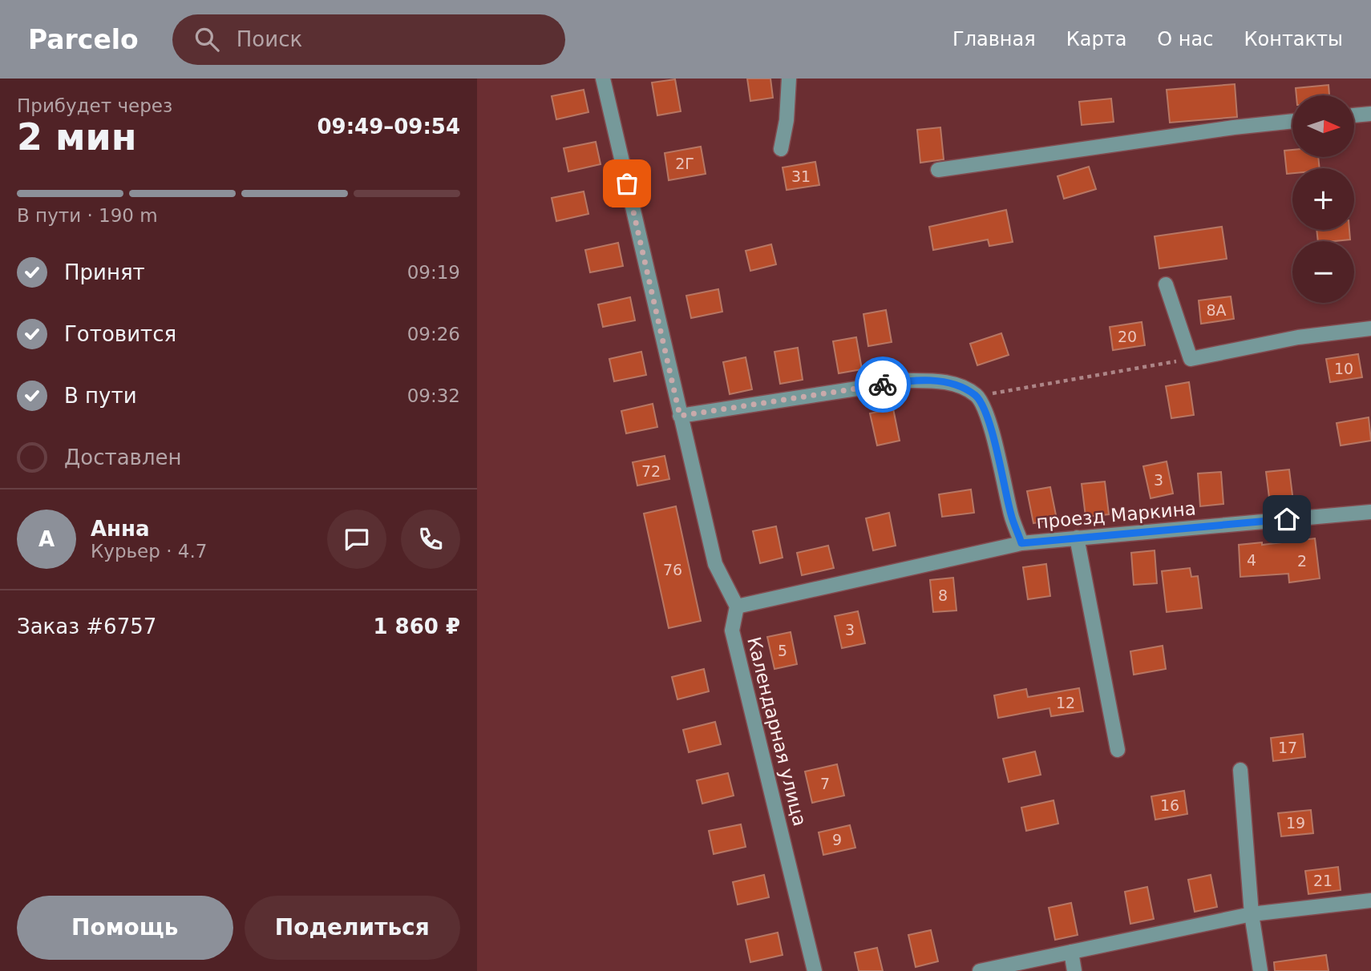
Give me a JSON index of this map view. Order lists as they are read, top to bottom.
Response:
{
  "streets": {
    "street": ["проезд Маркина", "Календарная улица"]
  },
  "crossings": [
    ["проезд Маркина", "Календарная улица"]
  ],
  "house_numbers": [
    "2Г",
    "31",
    "8А",
    "20",
    "10",
    "72",
    "3",
    "4",
    "2",
    "76",
    "8",
    "3",
    "5",
    "12",
    "17",
    "7",
    "16",
    "19",
    "9",
    "21"
  ],
  "north": "right",
  "page": {
    "header": "Parcelo",
    "search": "Поиск",
    "nav": [
      "Главная",
      "Карта",
      "О нас",
      "Контакты"
    ],
    "heading": ["2 мин", "Прибудет через", "09:49–09:54"],
    "panel": [
      "Анна",
      "Курьер · 4.7",
      "Заказ #6757",
      "1 860 ₽"
    ],
    "map_buttons": ["+", "−"],
    "bar": "В пути · 190 m",
    "list": [
      ["Принят", "09:19"],
      ["Готовится", "09:26"],
      ["В пути", "09:32"],
      "Доставлен"
    ],
    "round": "А",
    "buttons": ["Помощь", "Поделиться"]
  }
}
